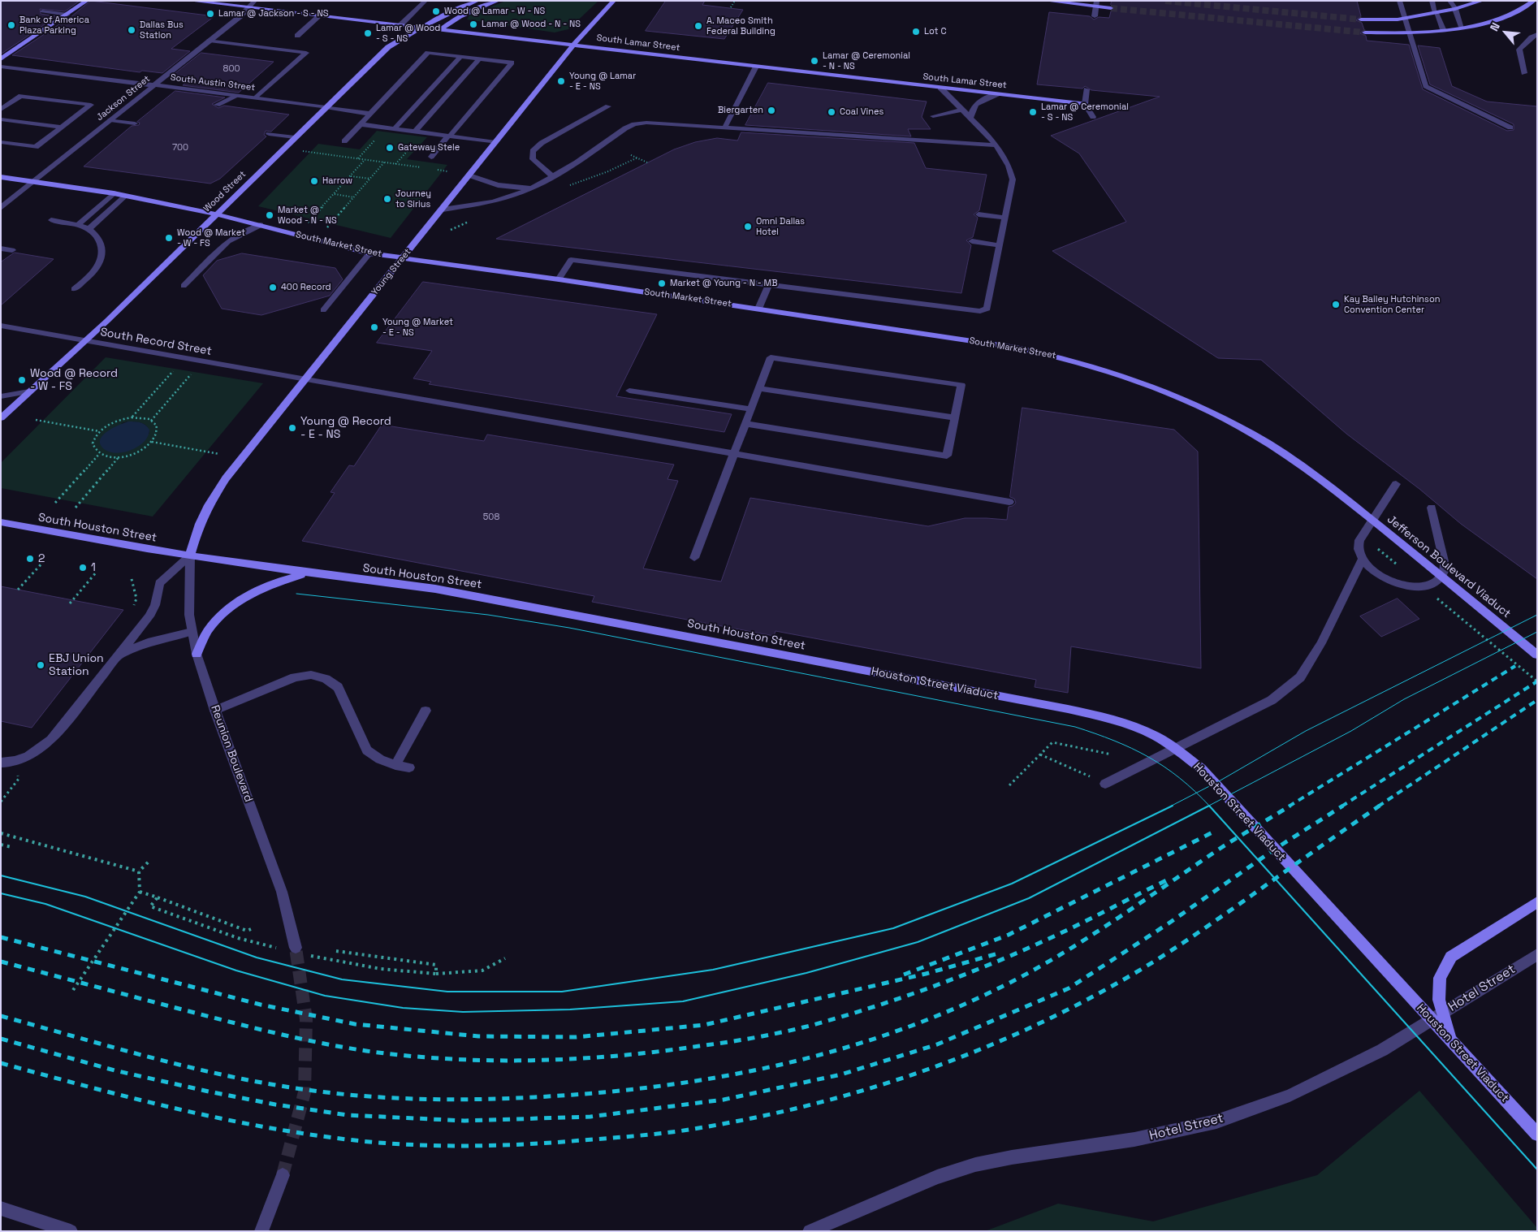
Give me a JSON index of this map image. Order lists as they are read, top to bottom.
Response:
{
  "streets": {
    "main road": [
      "South Lamar Street",
      "Wood Street",
      "South Market Street",
      "Young Street",
      "South Houston Street",
      "Jefferson Boulevard Viaduct",
      "Houston Street Viaduct"
    ],
    "street": [
      "South Austin Street",
      "Jackson Street",
      "South Record Street",
      "Reunion Boulevard",
      "Hotel Street"
    ]
  },
  "crossings": [
    ["South Lamar Street", "Jackson Street"],
    ["South Lamar Street", "Wood Street"],
    ["South Lamar Street", "Young Street"],
    ["South Austin Street", "Jackson Street"],
    ["South Austin Street", "Wood Street"],
    ["Jackson Street", "South Market Street"],
    ["Wood Street", "South Market Street"],
    ["Wood Street", "South Record Street"],
    ["South Market Street", "Young Street"],
    ["South Market Street", "Jefferson Boulevard Viaduct"],
    ["Young Street", "South Record Street"],
    ["Young Street", "South Houston Street"],
    ["Young Street", "Reunion Boulevard"],
    ["South Houston Street", "Houston Street Viaduct"],
    ["South Houston Street", "Reunion Boulevard"]
  ],
  "places": [
    "Wood @ Lamar - W - NS",
    "Lamar @ Jackson - S - NS",
    "Lamar @ Wood - N - NS",
    "Bank of America Plaza Parking",
    "A. Maceo Smith Federal Building",
    "Dallas Bus Station",
    "Lot C",
    "Lamar @ Wood - S - NS",
    "Lamar @ Ceremonial - N - NS",
    "Young @ Lamar - E - NS",
    "Biergarten",
    "Coal Vines",
    "Lamar @ Ceremonial - S - NS",
    "Gateway Stele",
    "Harrow",
    "Journey to Sirius",
    "Market @ Wood - N - NS",
    "Omni Dallas Hotel",
    "Wood @ Market - W - FS",
    "Market @ Young - N - MB",
    "400 Record",
    "Kay Bailey Hutchinson Convention Center",
    "Young @ Market - E - NS",
    "Wood @ Record - W - FS",
    "Young @ Record - E - NS",
    "2",
    "1",
    "EBJ Union Station"
  ],
  "house_numbers": ["800", "700", "508"],
  "north": "top left"
}
